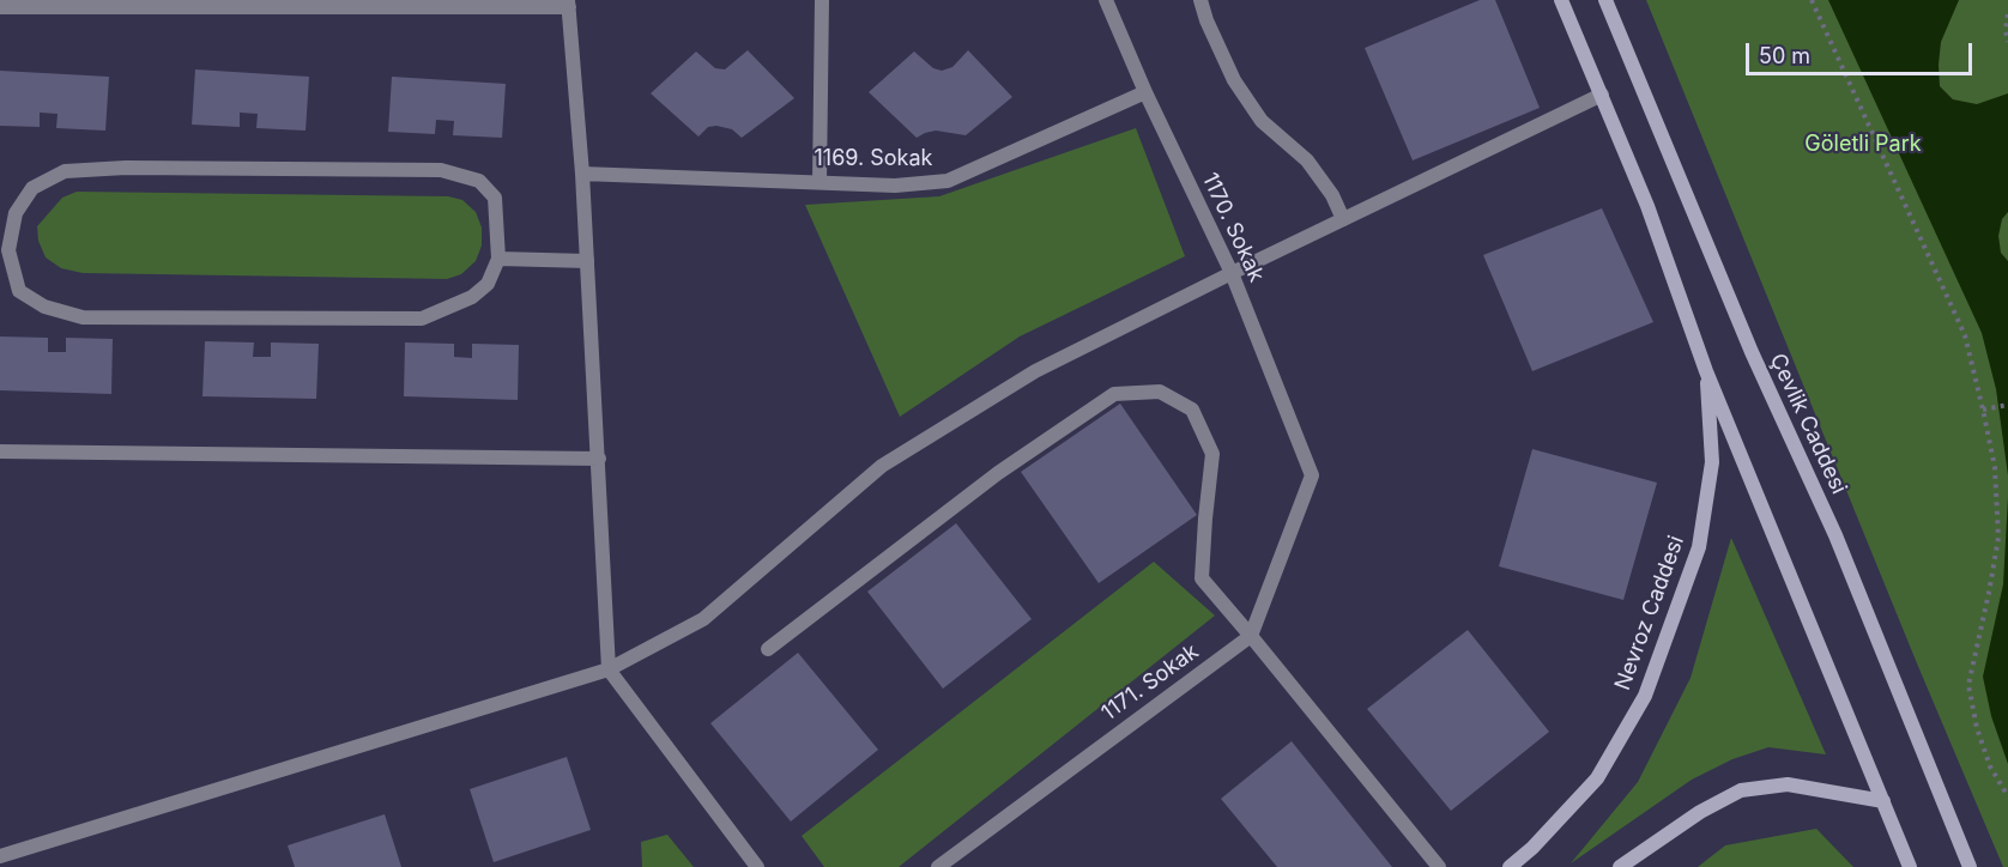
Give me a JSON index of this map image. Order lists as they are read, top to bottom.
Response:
{
  "streets": {
    "main road": ["Çevlik Caddesi", "Nevroz Caddesi"],
    "street": ["1169. Sokak", "1170. Sokak", "1171. Sokak"]
  },
  "crossings": [
    ["1169. Sokak", "1170. Sokak"],
    ["1170. Sokak", "1171. Sokak"]
  ],
  "parks": ["Göletli Park"],
  "scale_bar": "50 m"
}
